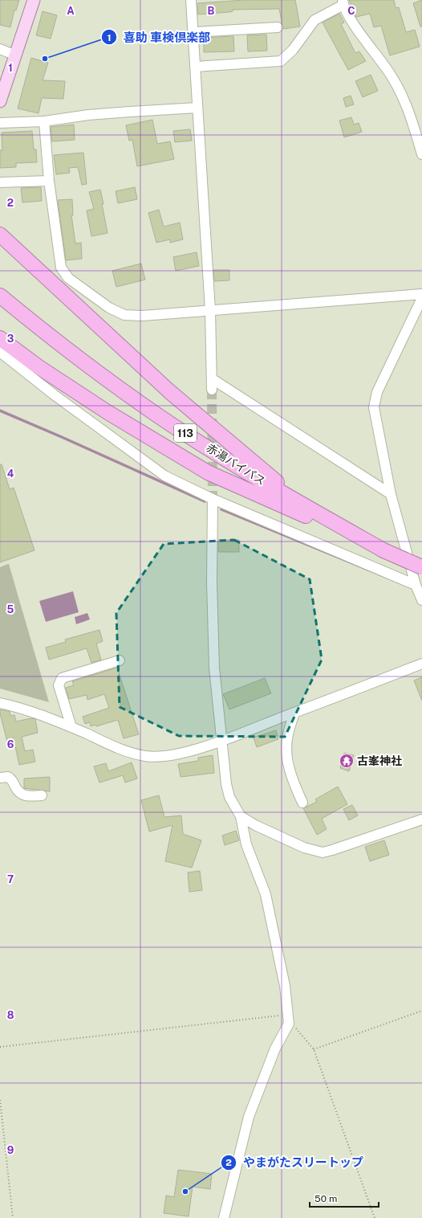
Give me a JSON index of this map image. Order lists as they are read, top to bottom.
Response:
{
  "streets": {
    "highway": ["113", "赤湯バイパス"]
  },
  "places": {
    "other": ["喜助 車検倶楽部", "やまがたスリートップ"],
    "temple": ["古峯神社"]
  },
  "scale_bar": "50 m",
  "grid": {
    "columns": ["A", "B", "C"],
    "rows": [
      "1",
      "2",
      "3",
      "4",
      "5",
      "6",
      "7",
      "8",
      "9"
    ]
  }
}
